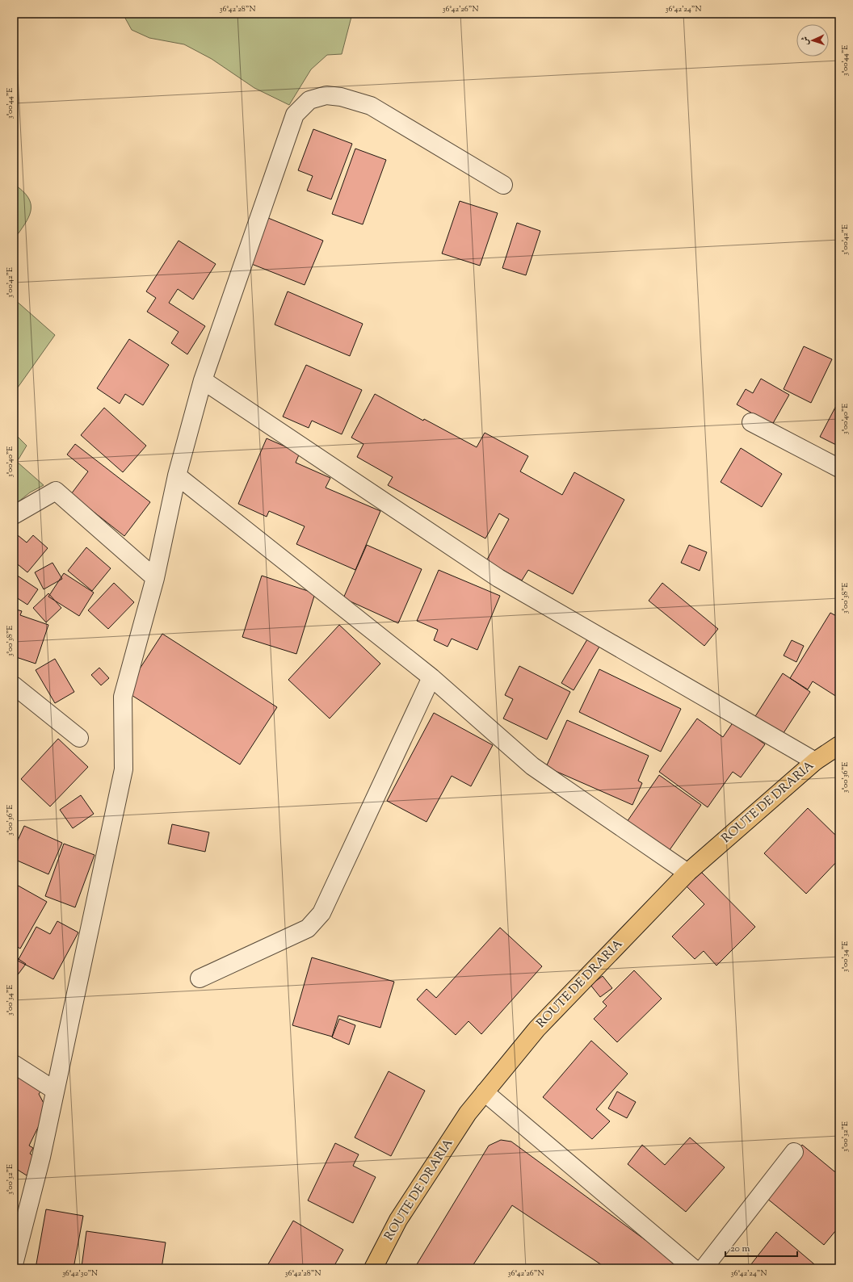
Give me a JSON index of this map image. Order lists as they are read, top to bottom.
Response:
{
  "streets": {
    "main road": ["ROUTE DE DRARIA"]
  },
  "scale_bar": "20 m",
  "north": "left",
  "coordinates": [
    "36°42'28\"N",
    "36°42'26\"N",
    "36°42'24\"N",
    "3°00'44\"E",
    "3°00'42\"E",
    "3°00'40\"E",
    "3°00'38\"E",
    "3°00'36\"E",
    "3°00'34\"E",
    "3°00'32\"E",
    "36°42'30\"N"
  ]
}
